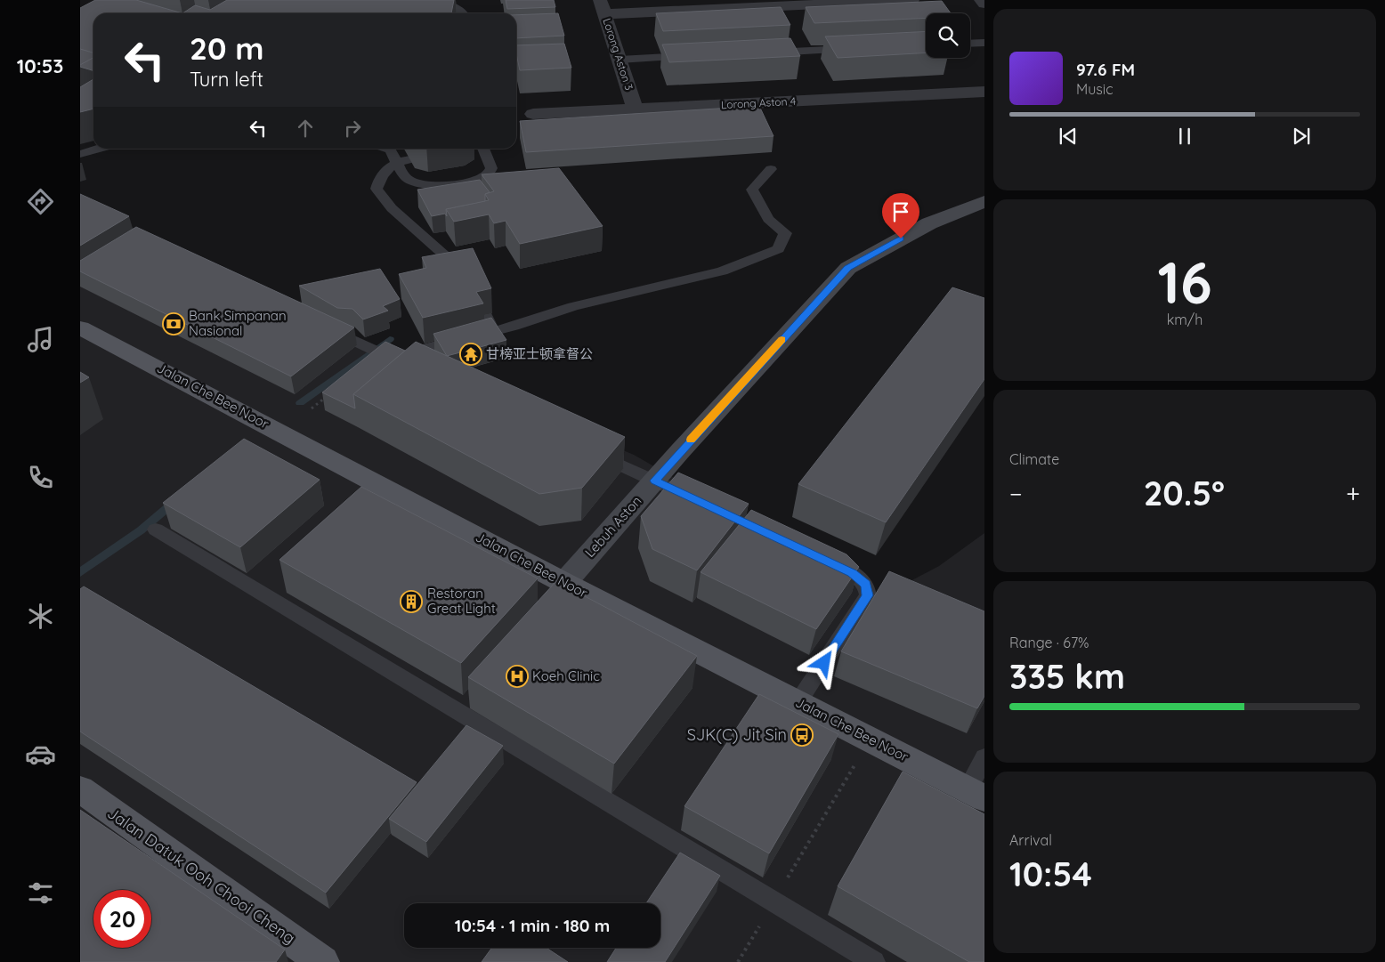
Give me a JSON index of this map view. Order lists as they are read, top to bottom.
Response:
{
  "streets": {
    "main road": ["Jalan Che Bee Noor", "Jalan Datuk Ooh Chooi Cheng"],
    "street": ["Lorong Aston 3", "Lorong Aston 4", "Lebuh Aston"]
  },
  "crossings": [
    ["Lorong Aston 3", "Lorong Aston 4"],
    ["Jalan Che Bee Noor", "Lebuh Aston"]
  ],
  "places": {
    "bank": ["Bank Simpanan Nasional"],
    "temple": ["甘榜亚士顿拿督公"],
    "building": ["Restoran Great Light"],
    "hospital": ["Koeh Clinic"],
    "bus stop": ["SJK(C) Jit Sin"]
  },
  "page": {
    "tabs": "10:53",
    "turn": ["20 m", "Turn left"],
    "song": ["97.6 FM", "Music"],
    "tile": [
      ["16", "km/h"],
      "Climate",
      ["Range · 67%", "335 km"],
      ["Arrival", "10:54"]
    ],
    "heat": ["−", "20.5°", "+"],
    "limit": "20",
    "trip": "10:54 · 1 min · 180 m"
  }
}
